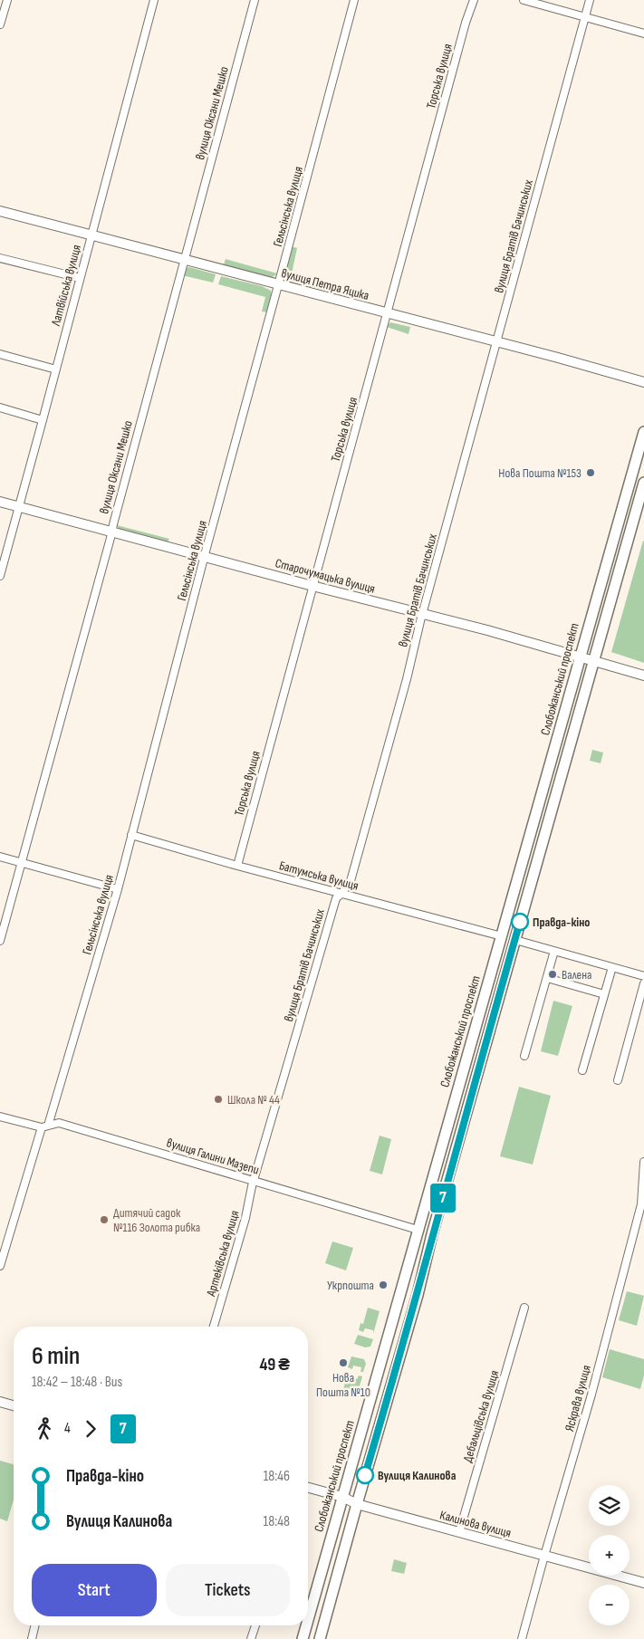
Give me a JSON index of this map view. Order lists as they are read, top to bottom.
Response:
{
  "streets": {
    "main road": ["Слобожанський проспект"],
    "street": [
      "Торська вулиця",
      "вулиця Оксани Мешко",
      "Гельсінська вулиця",
      "вулиця Братів Бачинських",
      "вулиця Петра Яцика",
      "Латвійська вулиця",
      "Старочумацька вулиця",
      "Батумська вулиця",
      "вулиця Галини Мазепи",
      "Артеківська вулиця",
      "Яскрава вулиця",
      "Дебальцівська вулиця",
      "Калинова вулиця"
    ]
  },
  "crossings": [
    ["Торська вулиця", "вулиця Петра Яцика"],
    ["Торська вулиця", "Старочумацька вулиця"],
    ["Торська вулиця", "Батумська вулиця"],
    ["вулиця Оксани Мешко", "вулиця Петра Яцика"],
    ["вулиця Оксани Мешко", "Старочумацька вулиця"],
    ["Гельсінська вулиця", "вулиця Петра Яцика"],
    ["Гельсінська вулиця", "Старочумацька вулиця"],
    ["Гельсінська вулиця", "Батумська вулиця"],
    ["Гельсінська вулиця", "вулиця Галини Мазепи"],
    ["вулиця Братів Бачинських", "вулиця Петра Яцика"],
    ["вулиця Братів Бачинських", "Старочумацька вулиця"],
    ["вулиця Братів Бачинських", "Батумська вулиця"],
    ["вулиця Братів Бачинських", "вулиця Галини Мазепи"],
    ["вулиця Братів Бачинських", "Артеківська вулиця"],
    ["вулиця Петра Яцика", "Латвійська вулиця"],
    ["Латвійська вулиця", "Старочумацька вулиця"],
    ["Старочумацька вулиця", "Слобожанський проспект"],
    ["Слобожанський проспект", "Батумська вулиця"],
    ["Слобожанський проспект", "вулиця Галини Мазепи"],
    ["Слобожанський проспект", "Калинова вулиця"],
    ["вулиця Галини Мазепи", "Артеківська вулиця"],
    ["Яскрава вулиця", "Калинова вулиця"],
    ["Дебальцівська вулиця", "Калинова вулиця"]
  ],
  "places": [
    "Нова Пошта №153",
    "Правда-кіно",
    "Валена",
    "Школа № 44",
    "Дитячий садок №116 Золота рибка",
    "Укрпошта",
    "Нова Пошта №10",
    "Вулиця Калинова"
  ],
  "lines": ["bus line 7"],
  "page": {
    "on_map": "7",
    "heading": ["6 min", "18:42 – 18:48 · Bus", "49 ₴"],
    "legs": ["4", "7"],
    "list": [
      {
        "name": "Правда-кіно",
        "value": "18:46"
      },
      {
        "name": "Вулиця Калинова",
        "value": "18:48"
      }
    ],
    "map_buttons": ["+", "−"],
    "buttons": ["Start", "Tickets"]
  }
}
